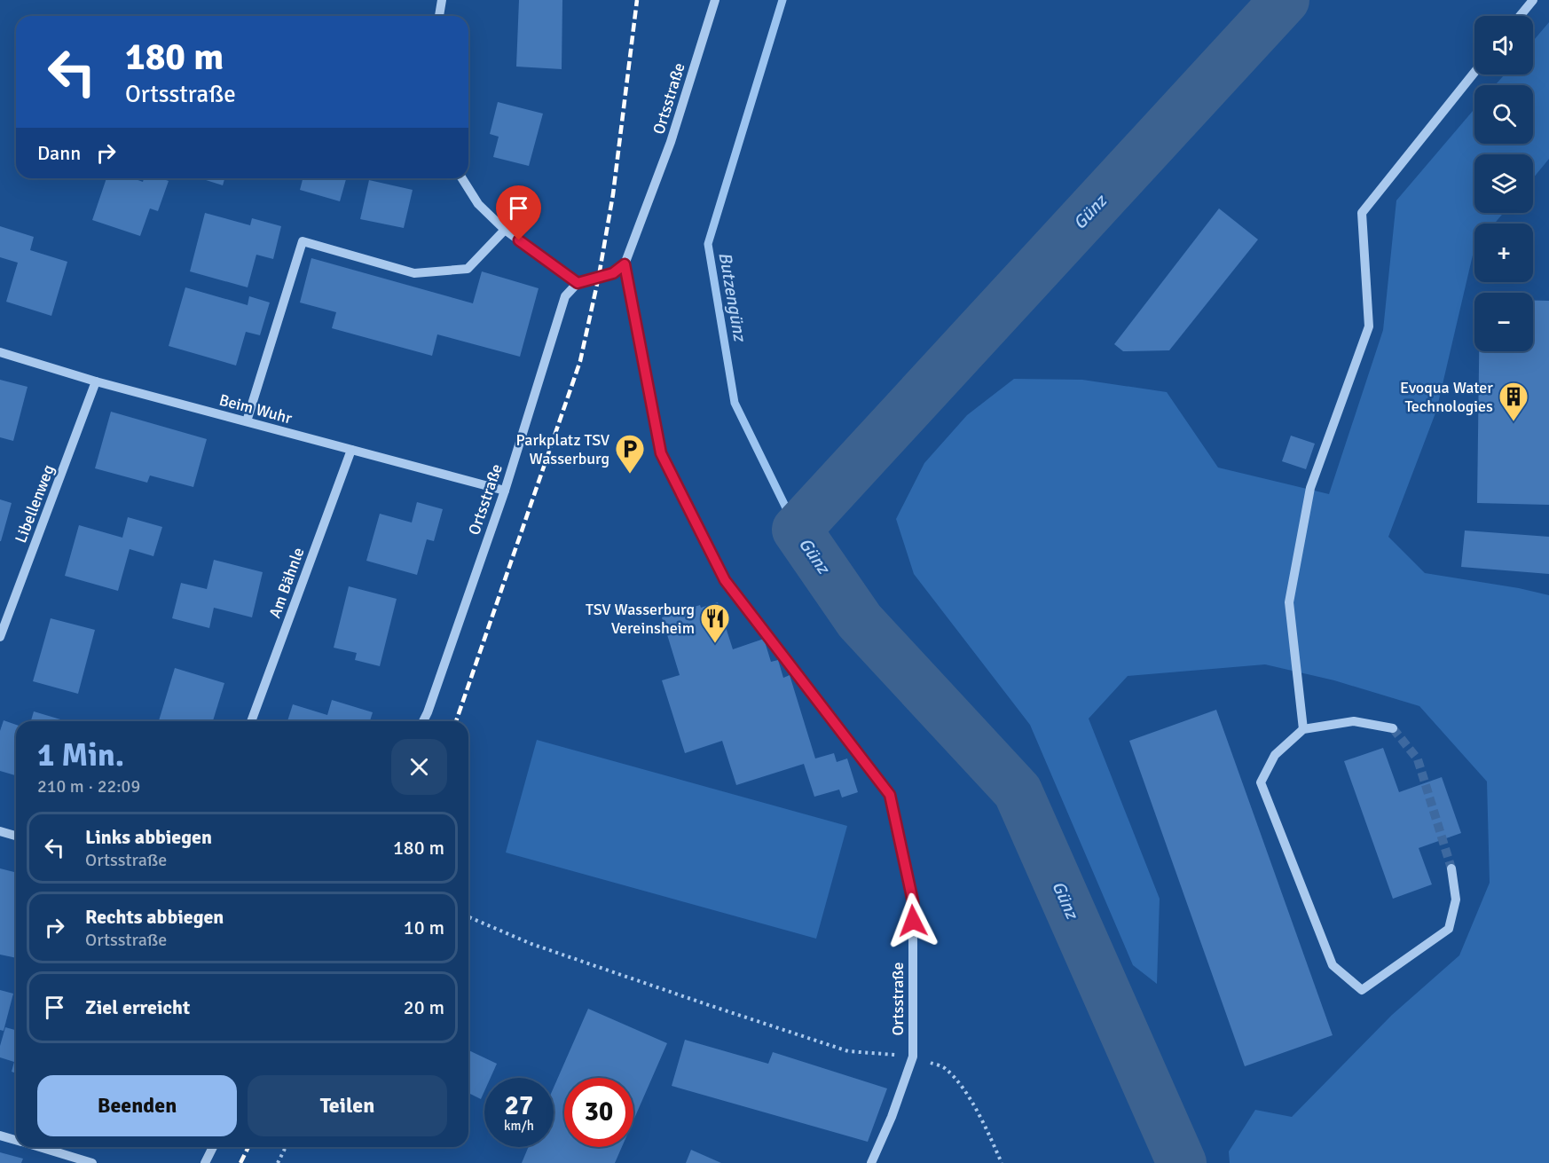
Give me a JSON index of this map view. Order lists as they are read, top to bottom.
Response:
{
  "streets": {
    "street": [
      "Ortsstraße",
      "Beim Wuhr",
      "Libellenweg",
      "Am Bähnle"
    ]
  },
  "crossings": [
    ["Ortsstraße", "Beim Wuhr"],
    ["Beim Wuhr", "Libellenweg"],
    ["Beim Wuhr", "Am Bähnle"]
  ],
  "water": ["Günz", "Butzengünz"],
  "places": {
    "building": ["Evoqua Water Technologies"],
    "parking": ["Parkplatz TSV Wasserburg"],
    "restaurant": ["TSV Wasserburg Vereinsheim"]
  },
  "page": {
    "map_buttons": ["+", "−"],
    "turn": ["180 m", "Ortsstraße"],
    "then": "Dann",
    "heading": ["1 Min.", "210 m · 22:09"],
    "list": [
      {
        "name": "Links abbiegen",
        "note": "Ortsstraße",
        "value": "180 m"
      },
      {
        "name": "Rechts abbiegen",
        "note": "Ortsstraße",
        "value": "10 m"
      },
      {
        "name": "Ziel erreicht",
        "value": "20 m"
      }
    ],
    "buttons": ["Beenden", "Teilen"],
    "speed": "27 km/h",
    "limit": "30"
  }
}
